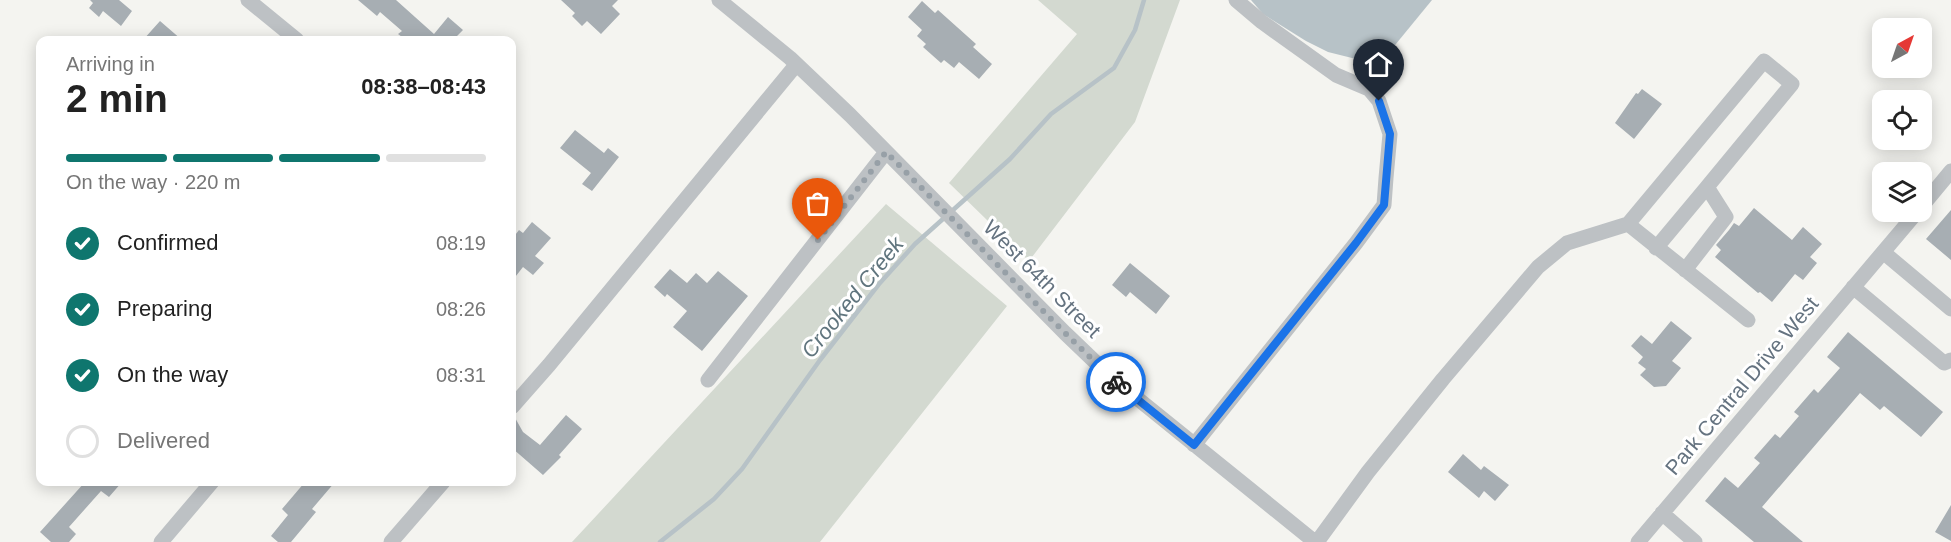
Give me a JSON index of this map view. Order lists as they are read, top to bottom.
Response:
{
  "streets": {
    "street": ["West 64th Street", "Park Central Drive West"]
  },
  "water": ["Crooked Creek"],
  "north": "top right",
  "page": {
    "heading": ["2 min", "Arriving in", "08:38–08:43"],
    "bar": "On the way · 220 m",
    "list": [
      ["Confirmed", "08:19"],
      ["Preparing", "08:26"],
      ["On the way", "08:31"],
      "Delivered"
    ]
  }
}
